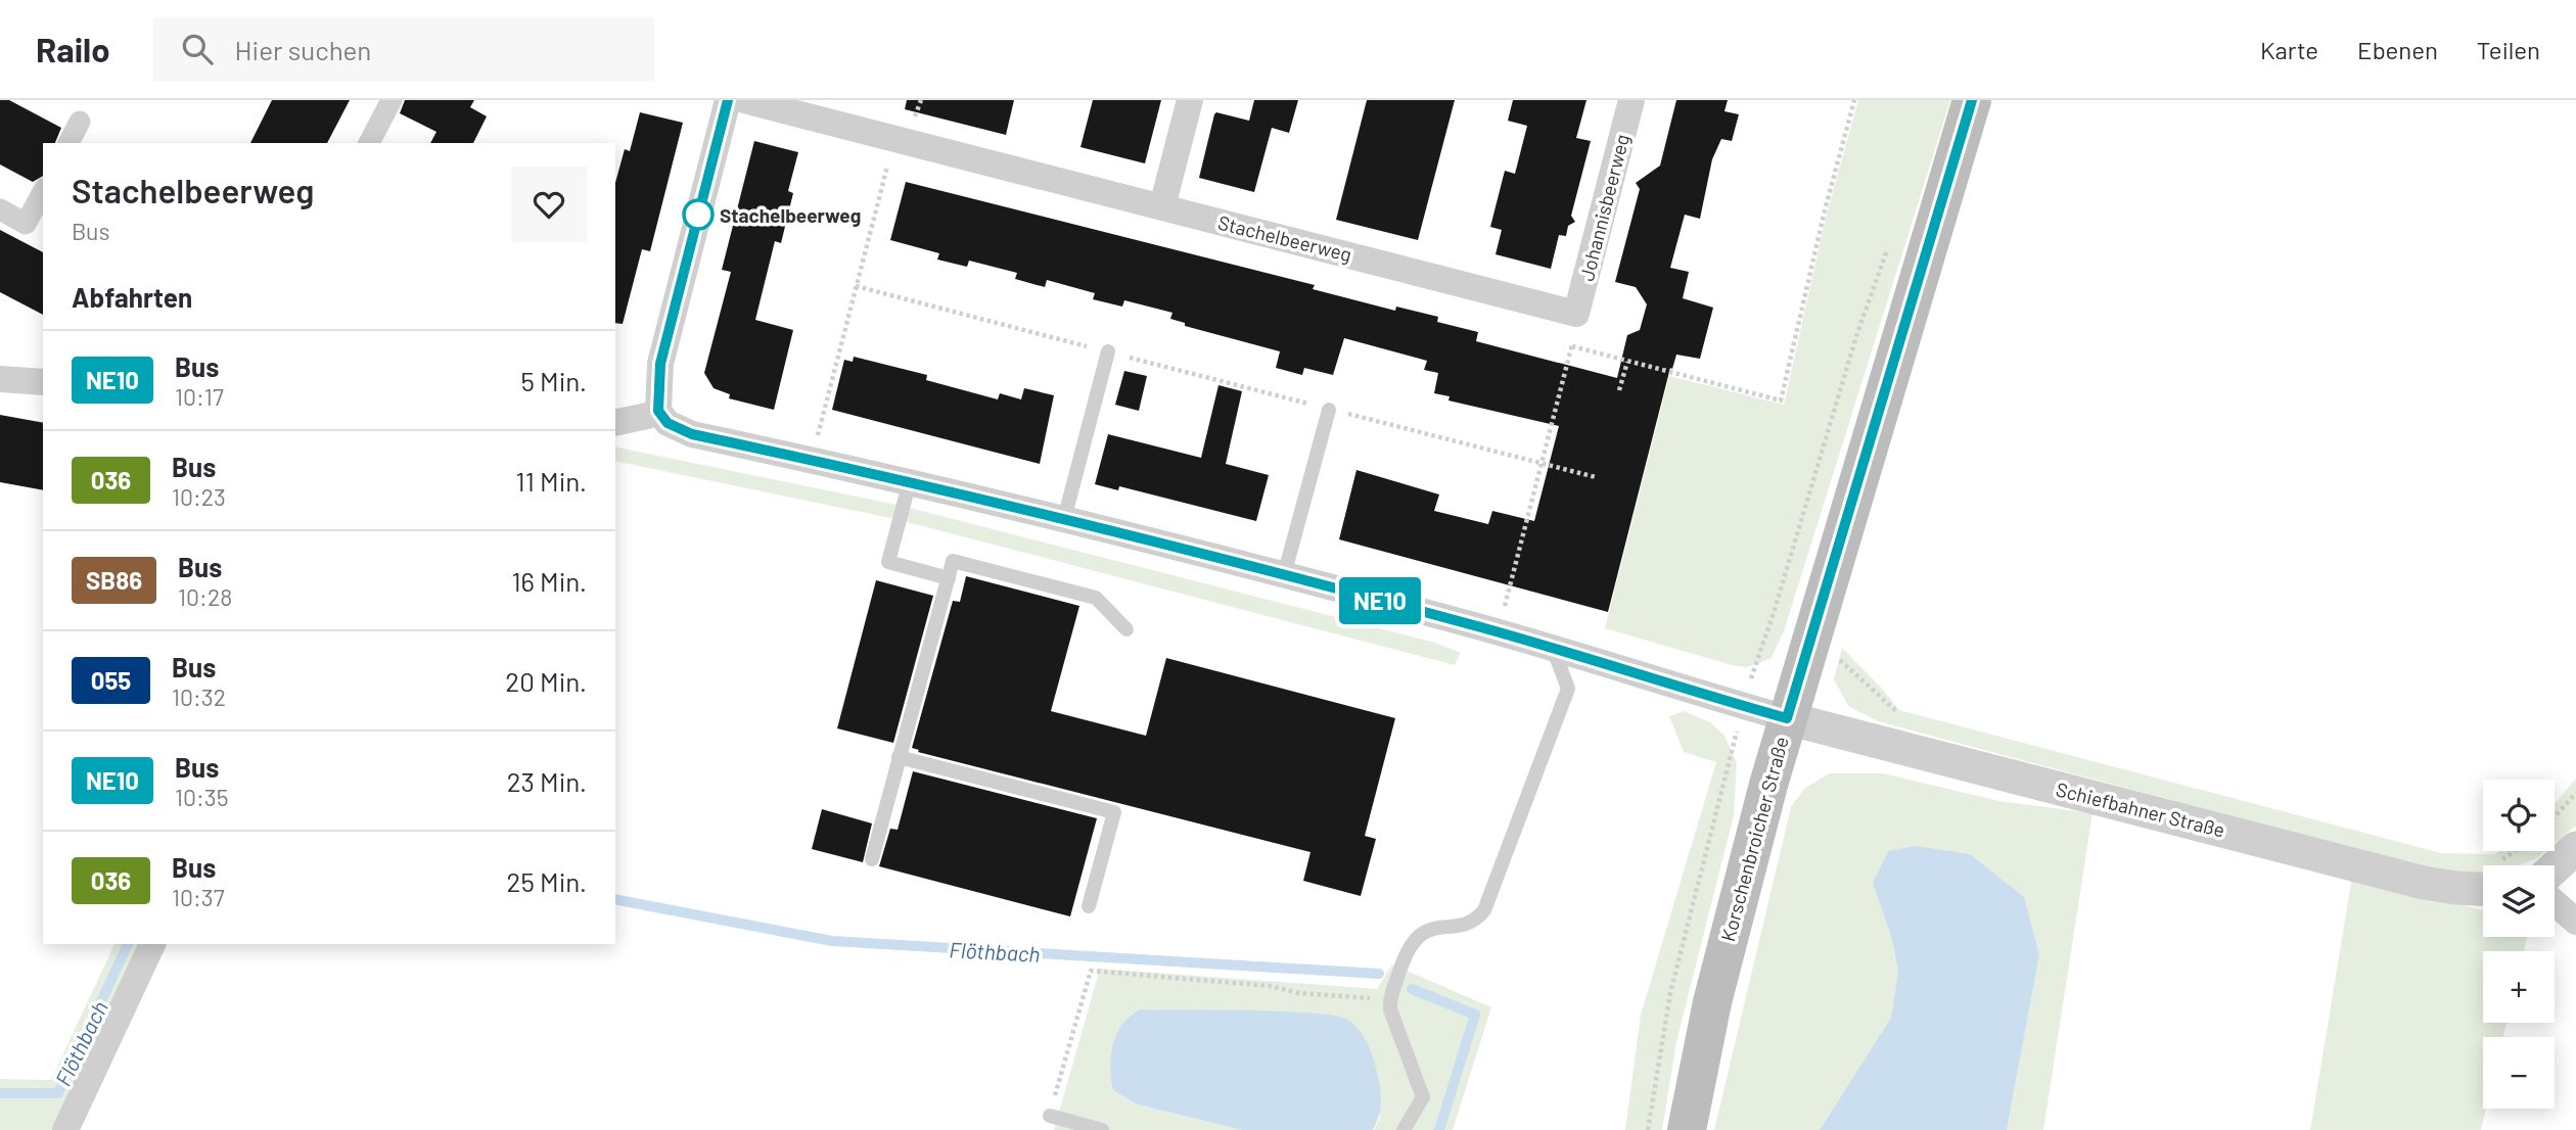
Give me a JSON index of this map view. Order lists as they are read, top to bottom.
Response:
{
  "streets": {
    "main road": ["Korschenbroicher Straße"],
    "street": ["Johannisbeerweg", "Stachelbeerweg", "Schiefbahner Straße"]
  },
  "crossings": [
    ["Johannisbeerweg", "Stachelbeerweg"],
    ["Schiefbahner Straße", "Korschenbroicher Straße"]
  ],
  "water": ["Flöthbach"],
  "places": ["Stachelbeerweg"],
  "lines": ["bus line NE10"],
  "page": {
    "header": "Railo",
    "search": "Hier suchen",
    "nav": ["Karte", "Ebenen", "Teilen"],
    "on_map": "NE10",
    "heading": [
      ["Stachelbeerweg", "Bus"],
      "Abfahrten"
    ],
    "list": [
      {
        "mark": "NE10",
        "name": "Bus",
        "note": "10:17",
        "value": "5 Min."
      },
      {
        "mark": "036",
        "name": "Bus",
        "note": "10:23",
        "value": "11 Min."
      },
      {
        "mark": "SB86",
        "name": "Bus",
        "note": "10:28",
        "value": "16 Min."
      },
      {
        "mark": "055",
        "name": "Bus",
        "note": "10:32",
        "value": "20 Min."
      },
      {
        "mark": "NE10",
        "name": "Bus",
        "note": "10:35",
        "value": "23 Min."
      },
      {
        "mark": "036",
        "name": "Bus",
        "note": "10:37",
        "value": "25 Min."
      }
    ],
    "map_buttons": ["+", "−"]
  }
}
